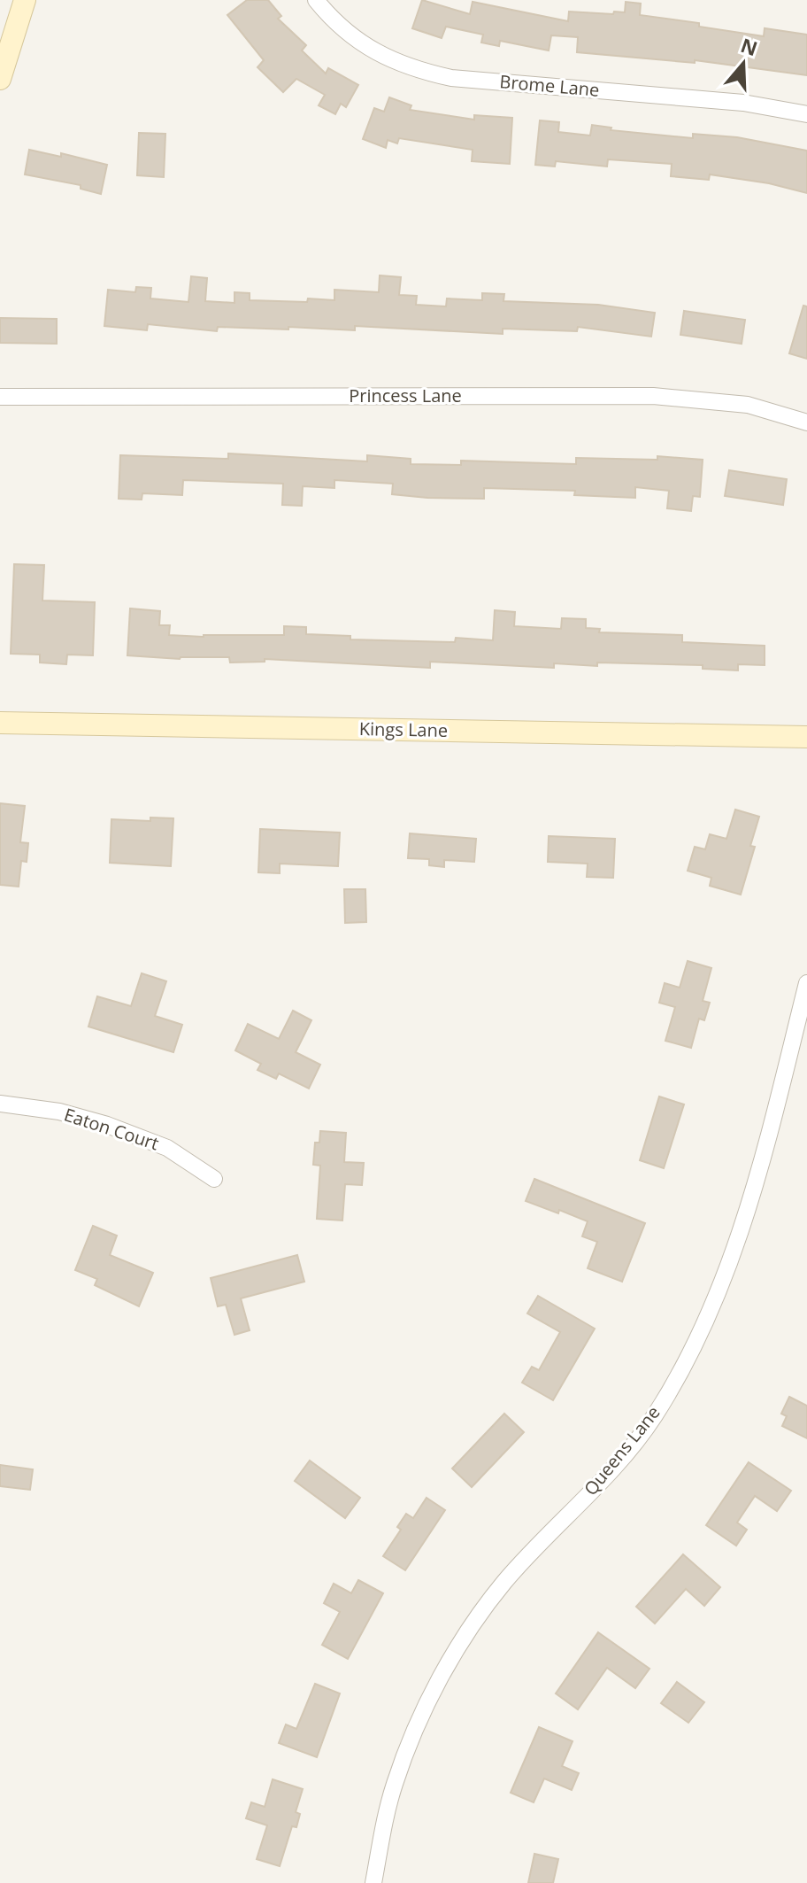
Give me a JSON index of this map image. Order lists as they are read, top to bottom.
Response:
{
  "streets": {
    "street": [
      "Brome Lane",
      "Princess Lane",
      "Kings Lane",
      "Eaton Court",
      "Queens Lane"
    ]
  },
  "north": "top"
}
